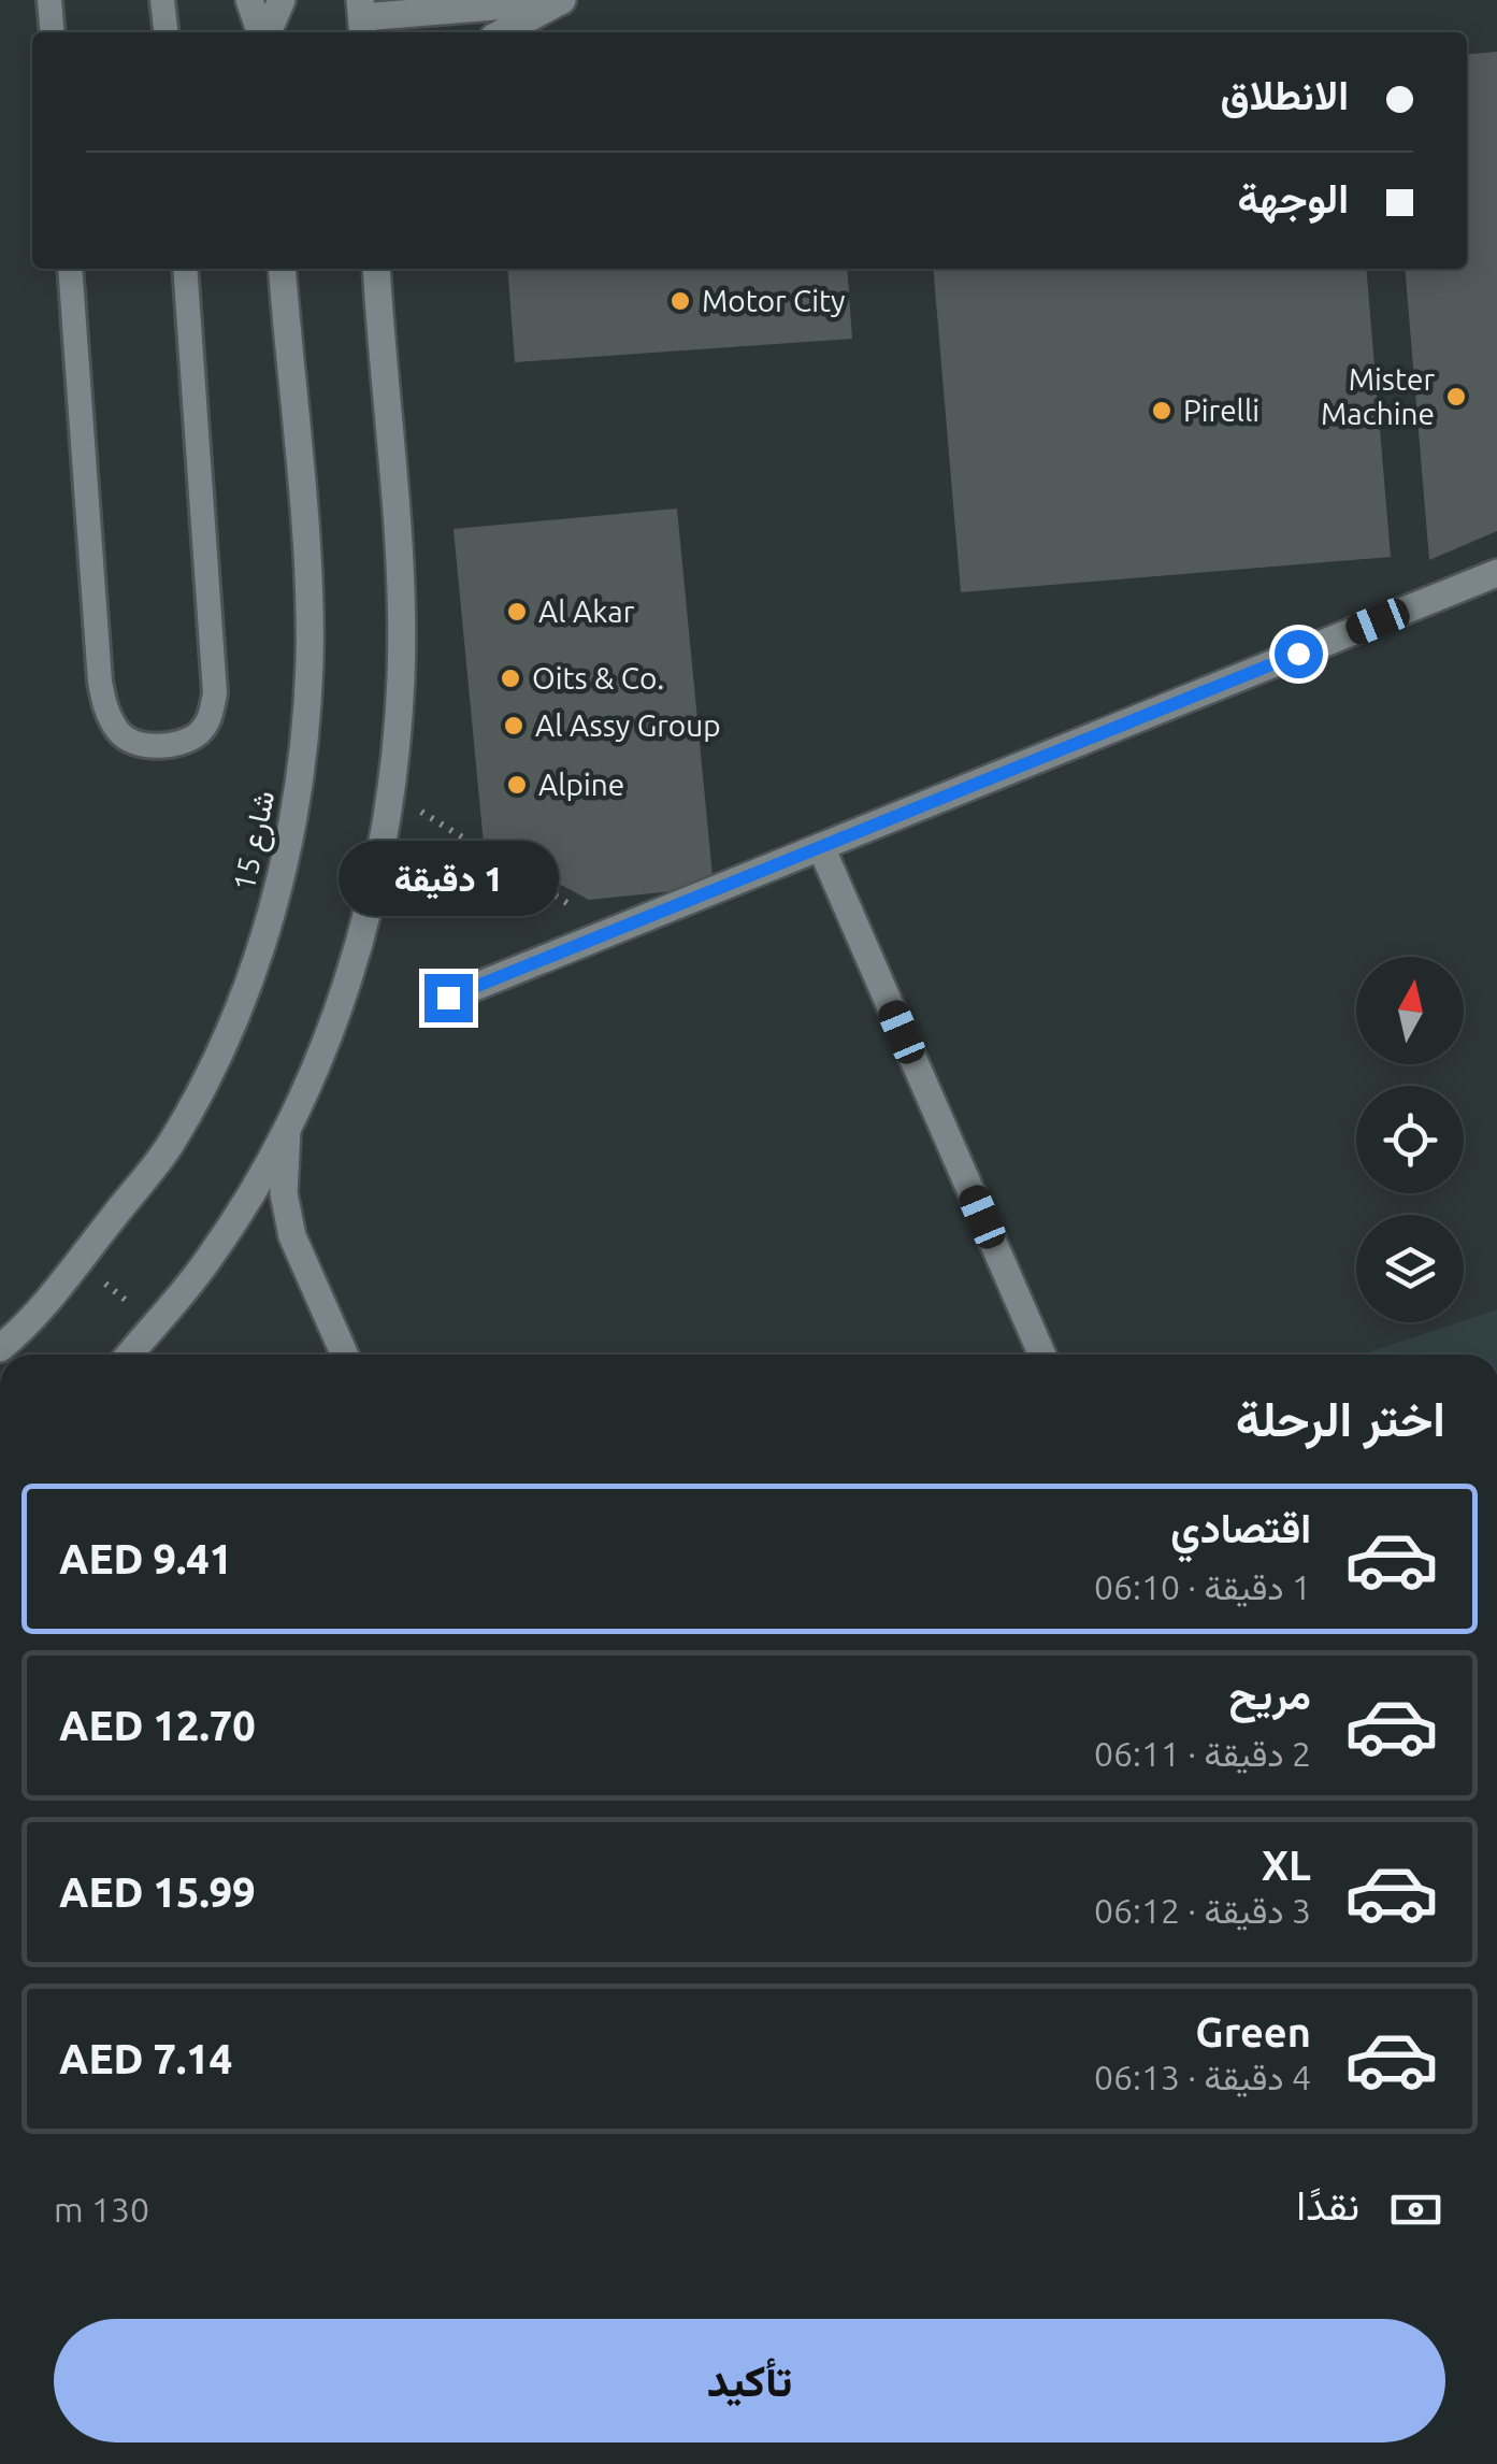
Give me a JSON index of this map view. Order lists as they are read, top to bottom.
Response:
{
  "streets": {
    "street": ["شارع 15"]
  },
  "places": [
    "Motor City",
    "Mister Machine",
    "Pirelli",
    "Al Akar",
    "Oits & Co.",
    "Al Assy Group",
    "Alpine"
  ],
  "north": "top",
  "page": {
    "banner": ["الانطلاق", "الوجهة"],
    "bubble": "1 دقيقة",
    "heading": "اختر الرحلة",
    "list": [
      {
        "name": "اقتصادي",
        "note": "1 دقيقة · 06:10",
        "value": "AED 9.41"
      },
      {
        "name": "مريح",
        "note": "2 دقيقة · 06:11",
        "value": "AED 12.70"
      },
      {
        "name": "XL",
        "note": "3 دقيقة · 06:12",
        "value": "AED 15.99"
      },
      {
        "name": "Green",
        "note": "4 دقيقة · 06:13",
        "value": "AED 7.14"
      }
    ],
    "pay": ["نقدًا", "130 m"],
    "buttons": "تأكيد"
  }
}
